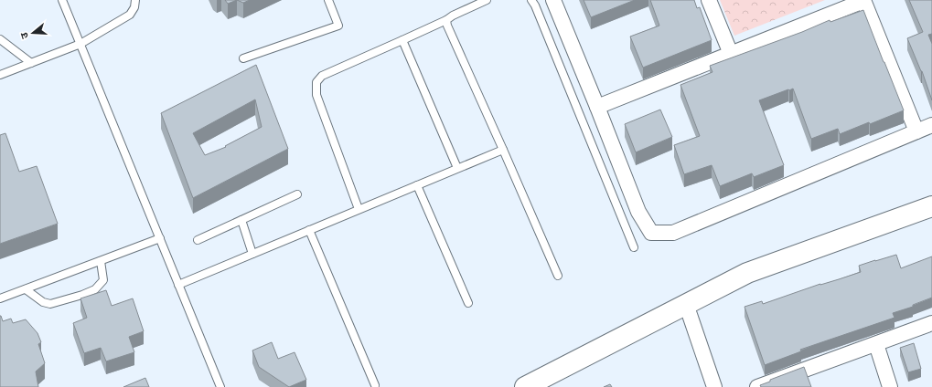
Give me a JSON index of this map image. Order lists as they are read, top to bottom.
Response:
{
  "north": "left"
}
